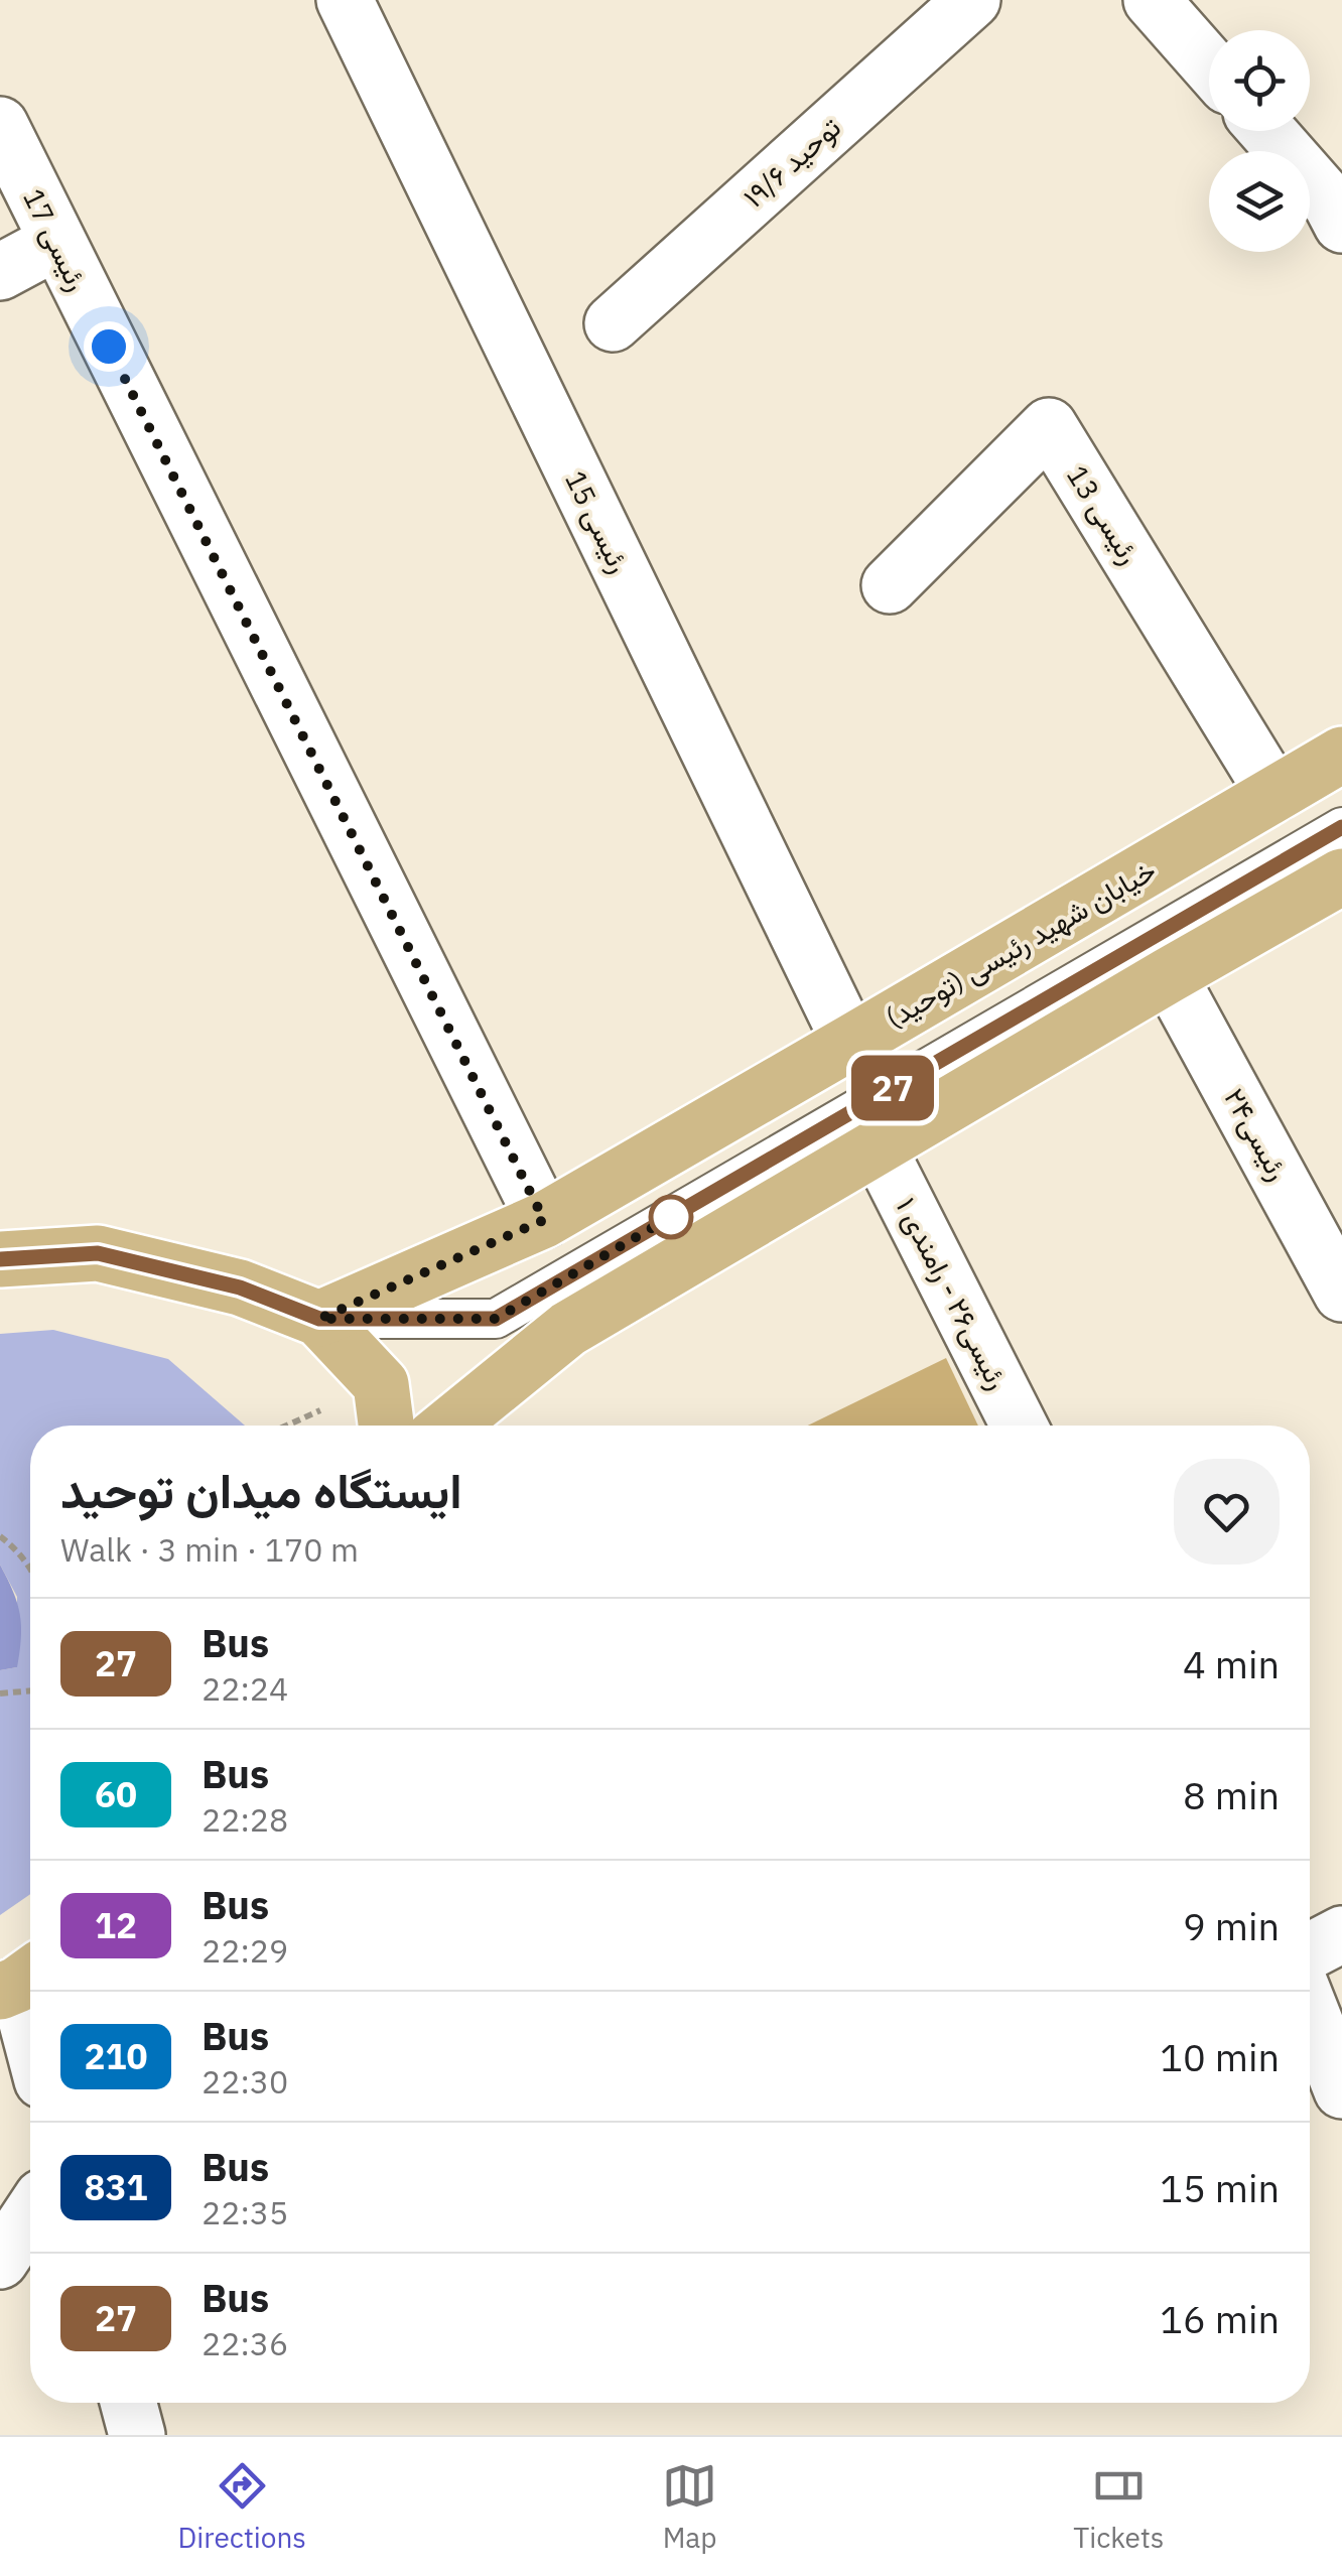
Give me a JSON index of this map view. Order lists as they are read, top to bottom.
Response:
{
  "streets": {
    "main road": ["خیابان شهید رئیسی (توحید)"],
    "street": [
      "توحید ۱۹/۶",
      "رئیسی 17",
      "رئیسی 13",
      "رئیسی 15",
      "رئیسی۲۴",
      "رئیسی۲۶ - رامندی ۱"
    ]
  },
  "crossings": [
    ["رئیسی 17", "خیابان شهید رئیسی (توحید)"],
    ["رئیسی 13", "خیابان شهید رئیسی (توحید)"],
    ["رئیسی 15", "خیابان شهید رئیسی (توحید)"]
  ],
  "lines": ["bus line 27"],
  "page": {
    "on_map": "27",
    "heading": ["ایستگاه میدان توحید", "Walk · 3 min · 170 m"],
    "list": [
      {
        "mark": "27",
        "name": "Bus",
        "note": "22:24",
        "value": "4 min"
      },
      {
        "mark": "60",
        "name": "Bus",
        "note": "22:28",
        "value": "8 min"
      },
      {
        "mark": "12",
        "name": "Bus",
        "note": "22:29",
        "value": "9 min"
      },
      {
        "mark": "210",
        "name": "Bus",
        "note": "22:30",
        "value": "10 min"
      },
      {
        "mark": "831",
        "name": "Bus",
        "note": "22:35",
        "value": "15 min"
      },
      {
        "mark": "27",
        "name": "Bus",
        "note": "22:36",
        "value": "16 min"
      }
    ],
    "tabs": ["Directions", "Map", "Tickets"]
  }
}
